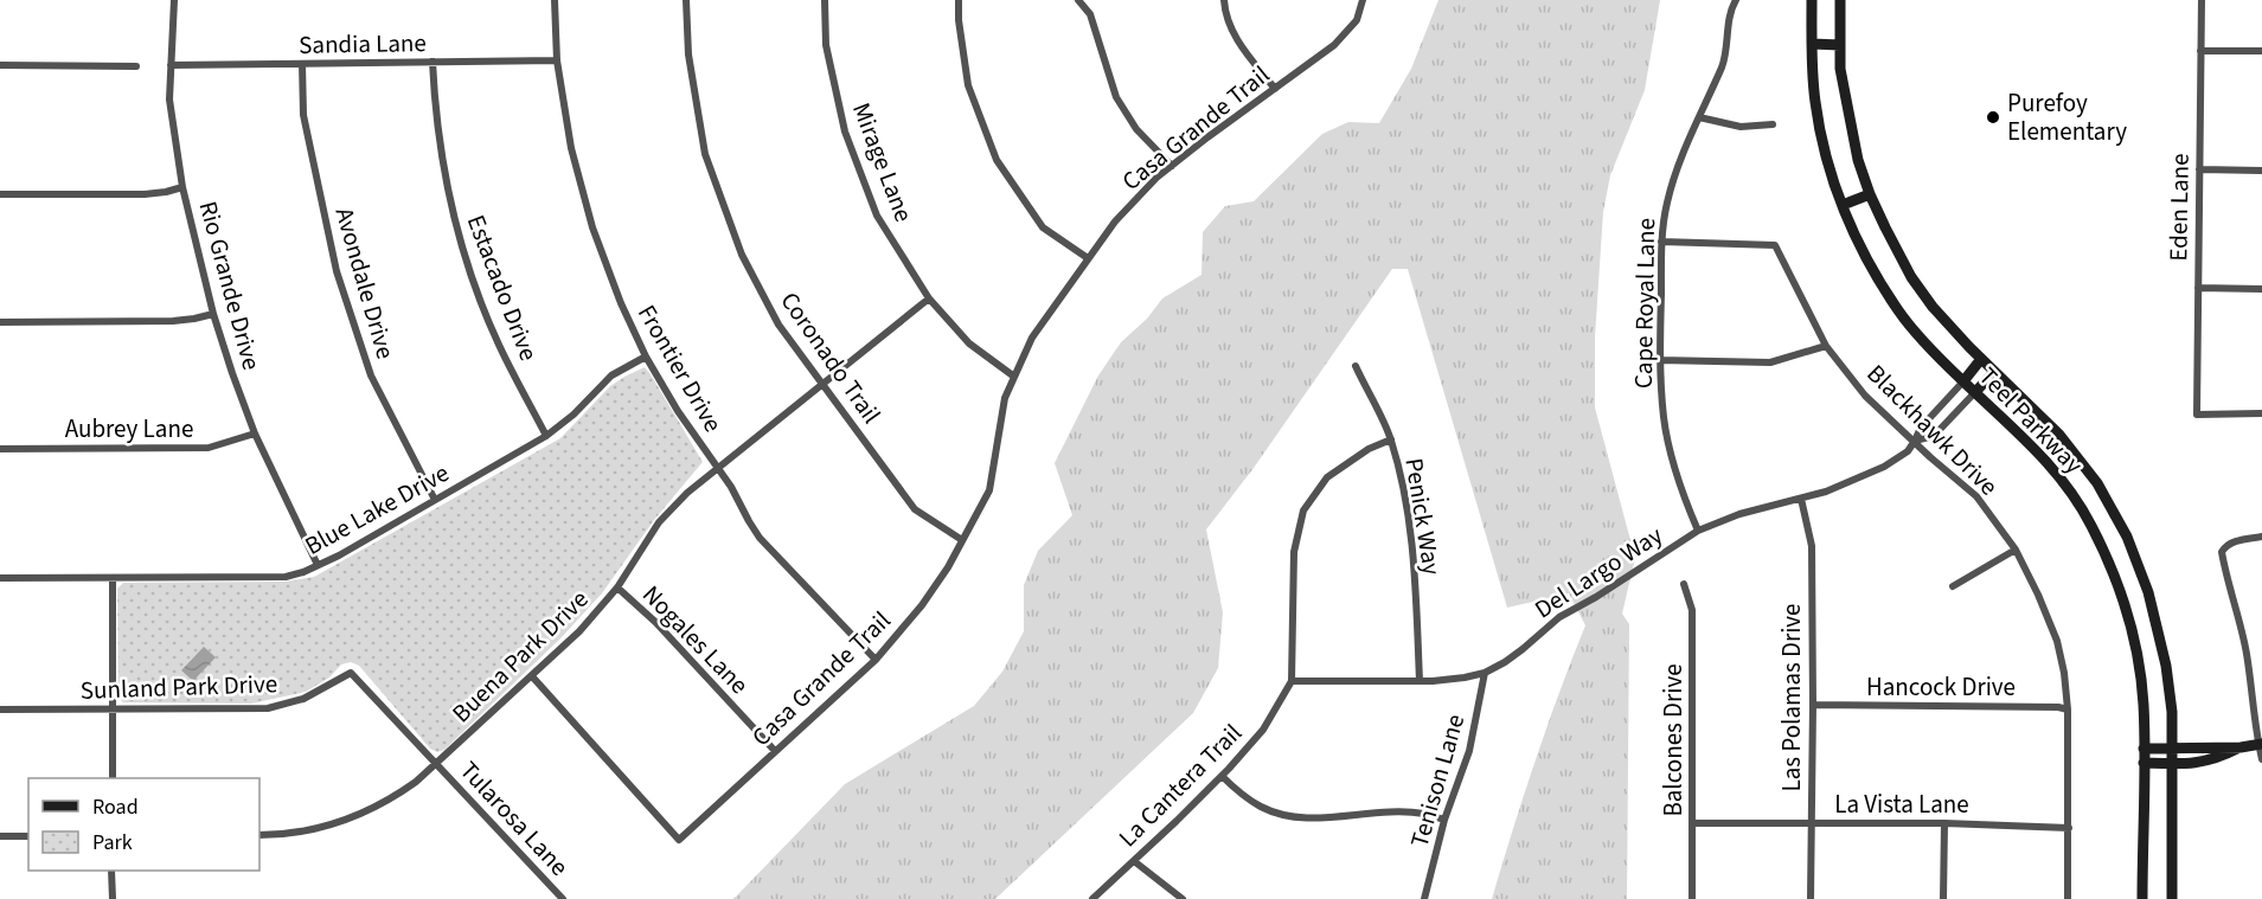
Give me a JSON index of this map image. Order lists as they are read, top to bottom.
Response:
{
  "streets": {
    "main road": ["Teel Parkway"],
    "street": [
      "Sandia Lane",
      "Casa Grande Trail",
      "Mirage Lane",
      "Eden Lane",
      "Avondale Drive",
      "Rio Grande Drive",
      "Estacado Drive",
      "Cape Royal Lane",
      "Coronado Trail",
      "Frontier Drive",
      "Aubrey Lane",
      "Blackhawk Drive",
      "Blue Lake Drive",
      "Penick Way",
      "Del Largo Way",
      "Nogales Lane",
      "Buena Park Drive",
      "Sunland Park Drive",
      "Hancock Drive",
      "Las Polamas Drive",
      "Balcones Drive",
      "Tenison Lane",
      "La Cantera Trail",
      "La Vista Lane",
      "Tularosa Lane"
    ]
  },
  "crossings": [
    ["Sandia Lane", "Avondale Drive"],
    ["Sandia Lane", "Rio Grande Drive"],
    ["Sandia Lane", "Estacado Drive"],
    ["Sandia Lane", "Frontier Drive"],
    ["Casa Grande Trail", "Mirage Lane"],
    ["Casa Grande Trail", "Coronado Trail"],
    ["Casa Grande Trail", "Frontier Drive"],
    ["Casa Grande Trail", "Nogales Lane"],
    ["Casa Grande Trail", "Buena Park Drive"],
    ["Mirage Lane", "Buena Park Drive"],
    ["Avondale Drive", "Blue Lake Drive"],
    ["Rio Grande Drive", "Aubrey Lane"],
    ["Rio Grande Drive", "Blue Lake Drive"],
    ["Estacado Drive", "Blue Lake Drive"],
    ["Cape Royal Lane", "Blackhawk Drive"],
    ["Cape Royal Lane", "Del Largo Way"],
    ["Coronado Trail", "Buena Park Drive"],
    ["Frontier Drive", "Blue Lake Drive"],
    ["Frontier Drive", "Buena Park Drive"],
    ["Teel Parkway", "Del Largo Way"],
    ["Blackhawk Drive", "Del Largo Way"],
    ["Blackhawk Drive", "Hancock Drive"],
    ["Blackhawk Drive", "La Vista Lane"],
    ["Penick Way", "Del Largo Way"],
    ["Penick Way", "La Cantera Trail"],
    ["Del Largo Way", "Las Polamas Drive"],
    ["Del Largo Way", "Tenison Lane"],
    ["Del Largo Way", "La Cantera Trail"],
    ["Nogales Lane", "Buena Park Drive"],
    ["Buena Park Drive", "Tularosa Lane"],
    ["Sunland Park Drive", "Tularosa Lane"],
    ["Hancock Drive", "Las Polamas Drive"],
    ["Las Polamas Drive", "La Vista Lane"],
    ["Balcones Drive", "La Vista Lane"]
  ],
  "places": ["Purefoy Elementary"],
  "legend": ["Road", "Park"]
}
